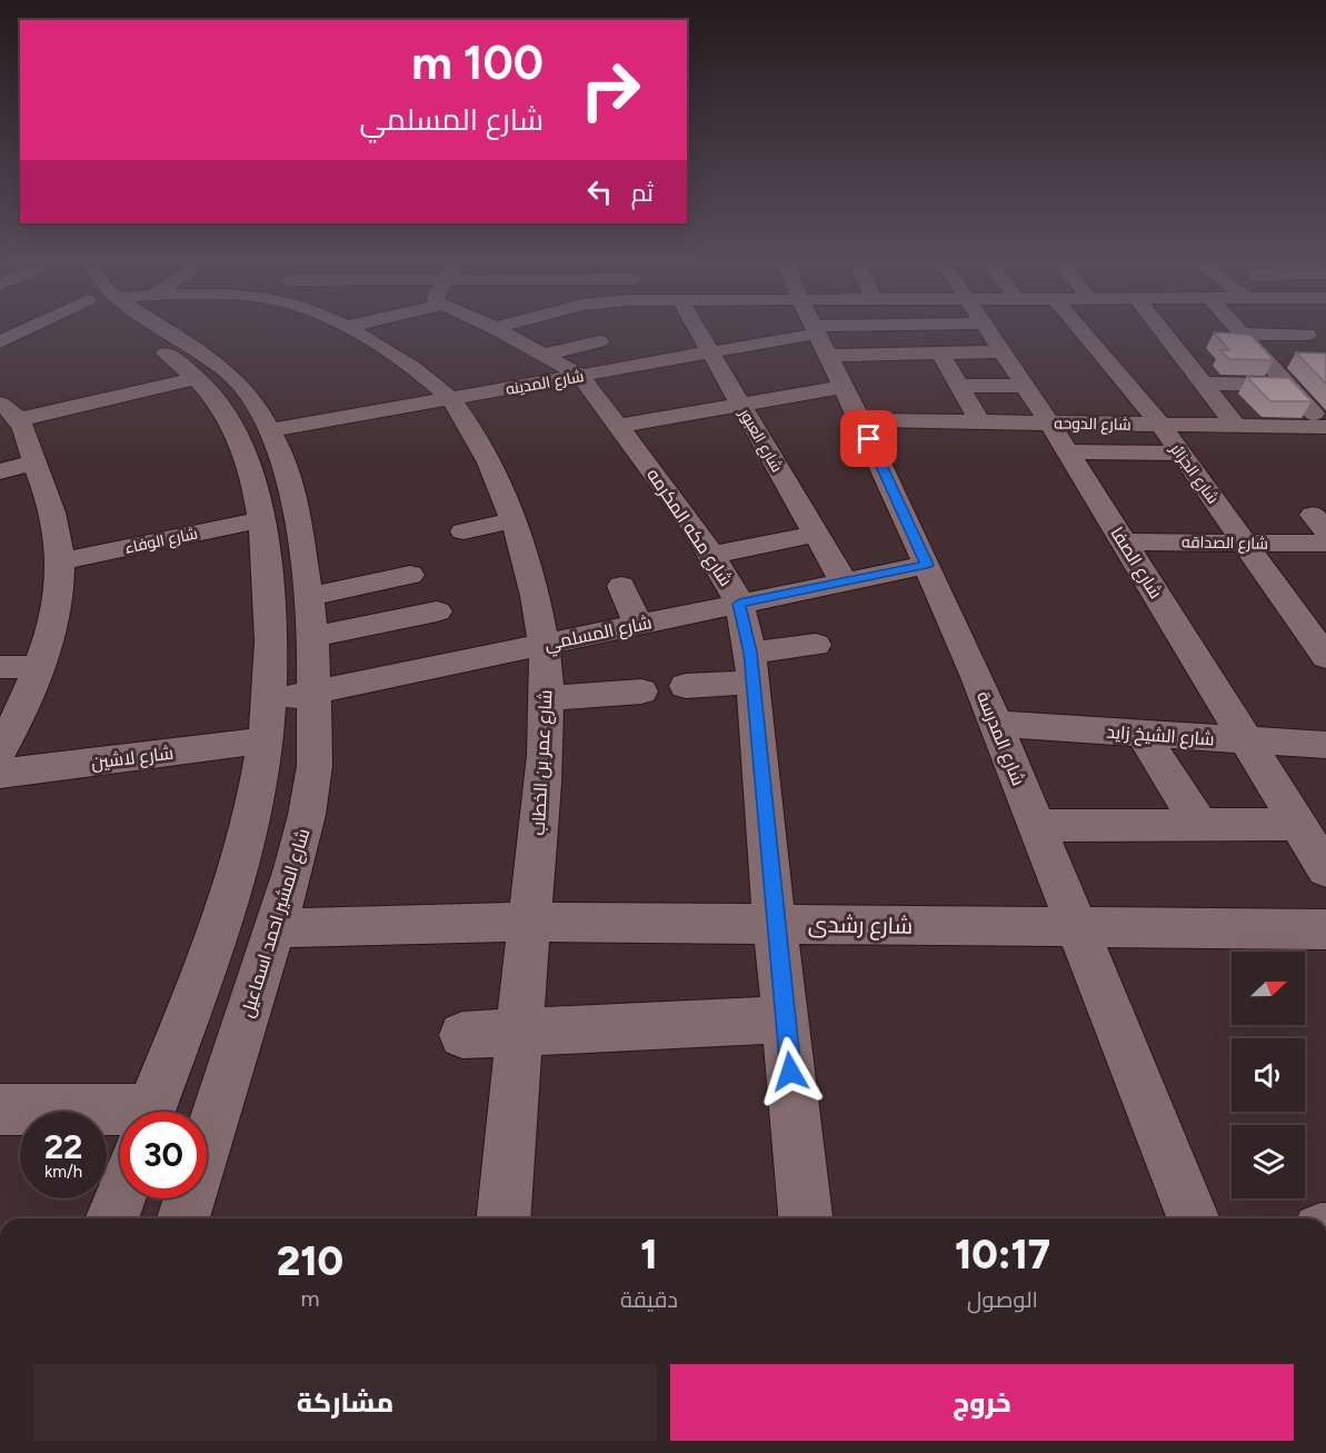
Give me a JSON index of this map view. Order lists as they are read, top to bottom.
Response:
{
  "streets": {
    "street": [
      "شارع المدينه",
      "شارع الدوحه",
      "شارع العبور",
      "شارع الجزائر",
      "شارع مكه المكرمه",
      "شارع الوفاء",
      "شارع الصداقه",
      "شارع الصفا",
      "شارع المسلمي",
      "شارع الشيخ زايد",
      "شارع المدرسة",
      "شارع لاشين",
      "شارع عمر بن الخطاب",
      "شارع المشير احمد اسماعيل",
      "شارع رشدى"
    ]
  },
  "crossings": [
    ["شارع المدينه", "شارع العبور"],
    ["شارع المدينه", "شارع مكه المكرمه"],
    ["شارع المدينه", "شارع عمر بن الخطاب"],
    ["شارع المدينه", "شارع المشير احمد اسماعيل"],
    ["شارع الدوحه", "شارع الجزائر"],
    ["شارع الدوحه", "شارع الصفا"],
    ["شارع الدوحه", "شارع المدرسة"],
    ["شارع العبور", "شارع المسلمي"],
    ["شارع الجزائر", "شارع الصداقه"],
    ["شارع مكه المكرمه", "شارع المسلمي"],
    ["شارع مكه المكرمه", "شارع رشدى"],
    ["شارع الوفاء", "شارع المشير احمد اسماعيل"],
    ["شارع الصداقه", "شارع الصفا"],
    ["شارع الصفا", "شارع الشيخ زايد"],
    ["شارع المسلمي", "شارع المدرسة"],
    ["شارع المسلمي", "شارع عمر بن الخطاب"],
    ["شارع المسلمي", "شارع المشير احمد اسماعيل"],
    ["شارع الشيخ زايد", "شارع المدرسة"],
    ["شارع المدرسة", "شارع رشدى"],
    ["شارع لاشين", "شارع المشير احمد اسماعيل"],
    ["شارع عمر بن الخطاب", "شارع رشدى"],
    ["شارع المشير احمد اسماعيل", "شارع رشدى"]
  ],
  "north": "right",
  "page": {
    "turn": ["100 m", "شارع المسلمي"],
    "then": "ثم",
    "speed": "22 km/h",
    "limit": "30",
    "eta": [
      "10:17",
      "الوصول",
      "1",
      "دقيقة",
      "210",
      "m"
    ],
    "buttons": ["خروج", "مشاركة"]
  }
}
